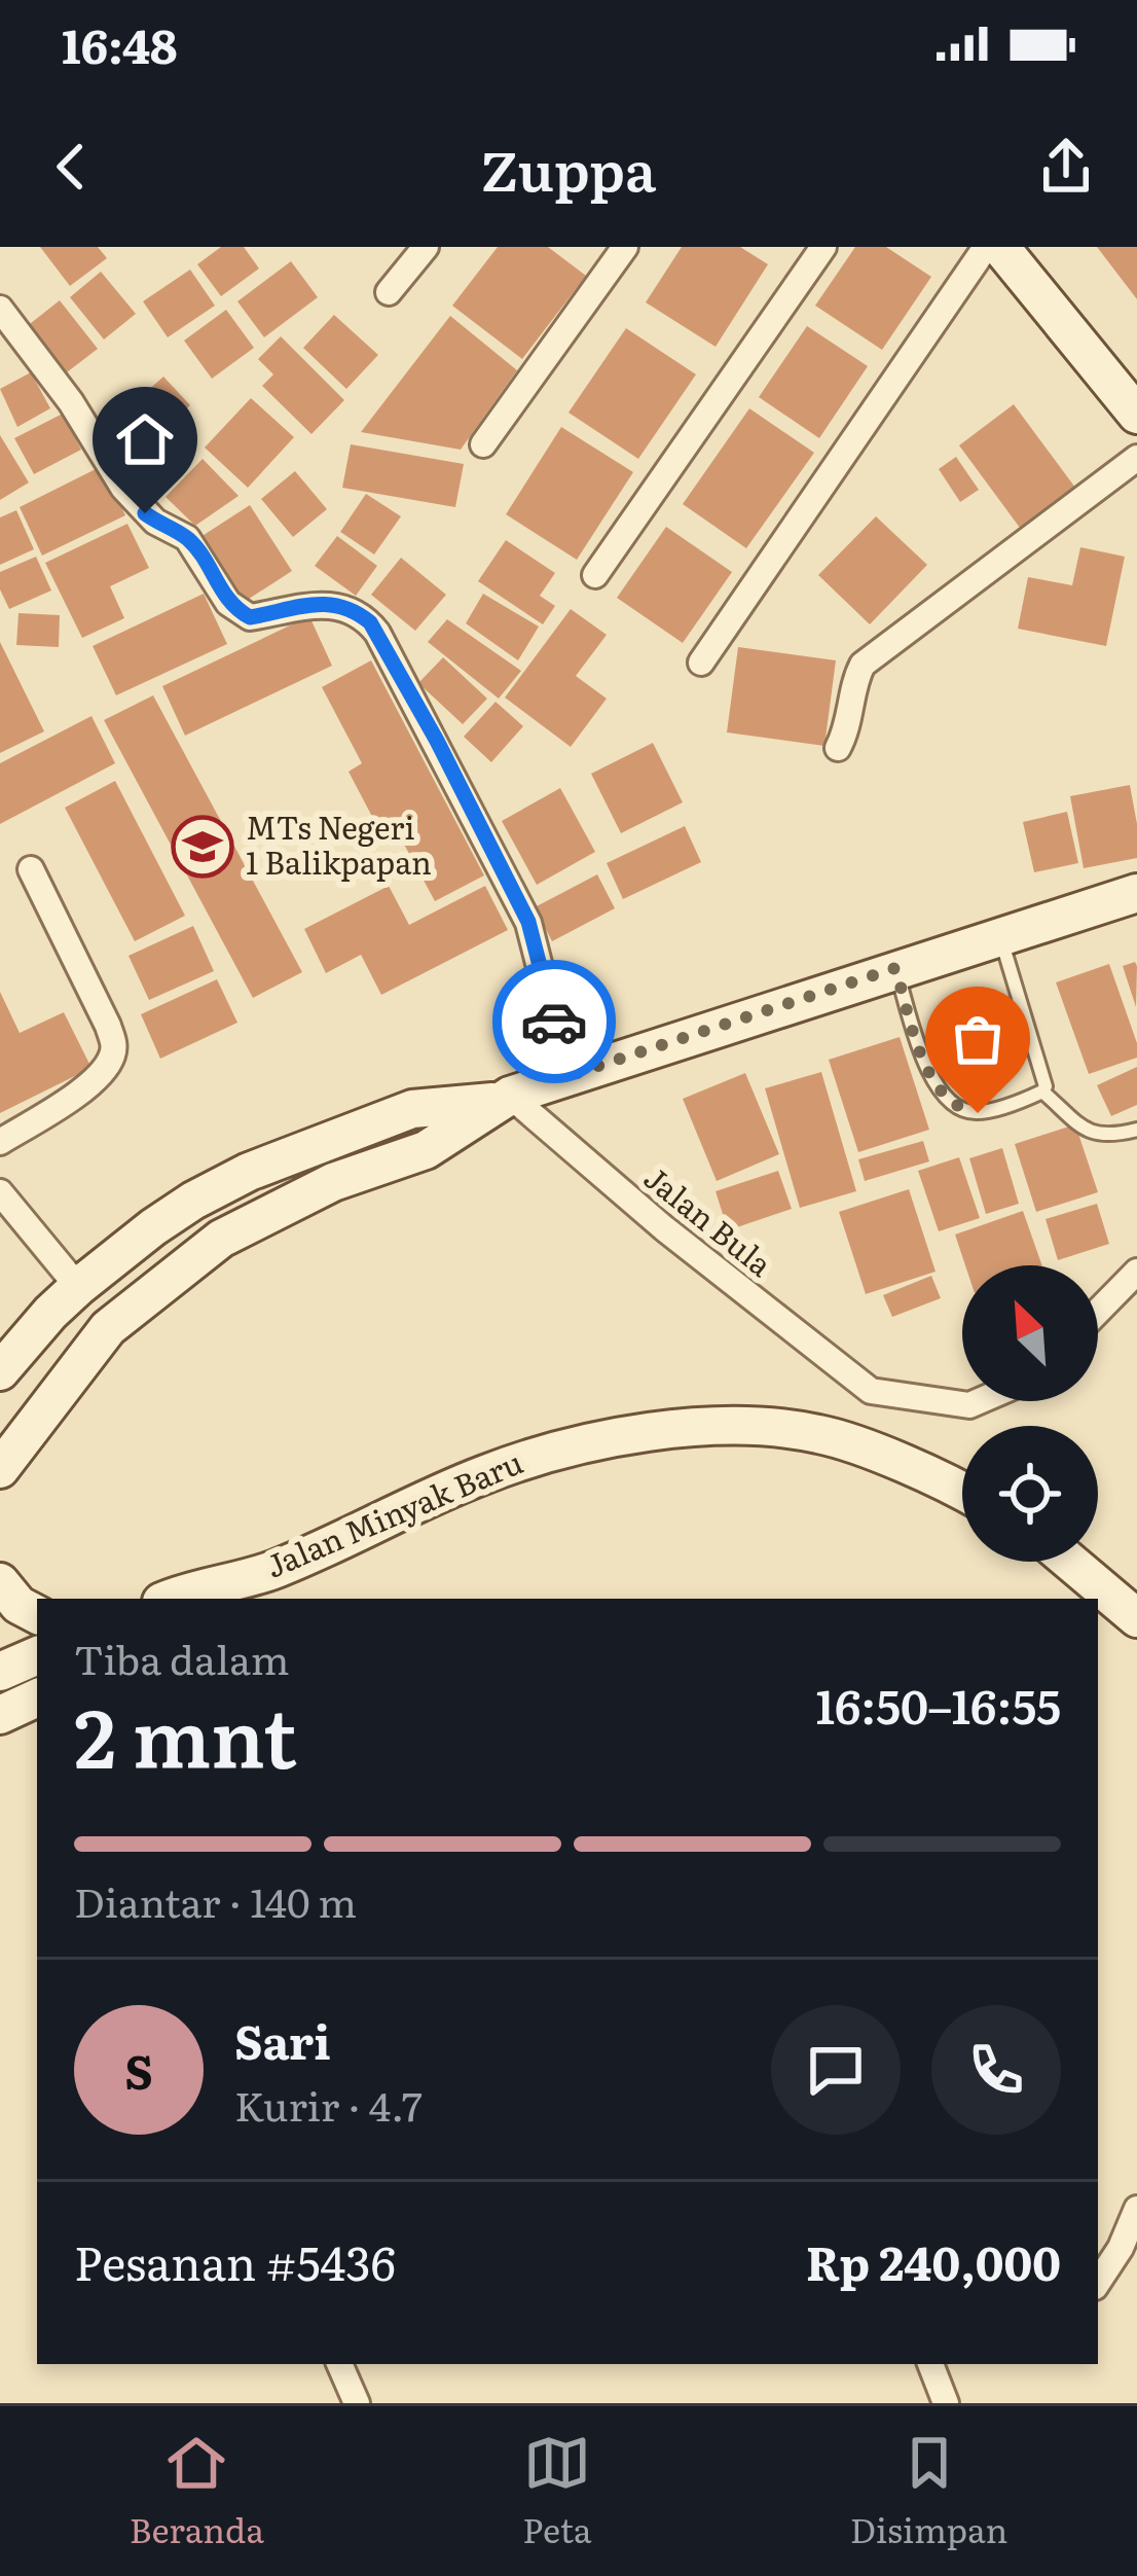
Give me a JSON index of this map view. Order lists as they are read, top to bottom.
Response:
{
  "streets": {
    "main road": ["Jalan Minyak Baru"],
    "street": ["Jalan Bula"]
  },
  "places": {
    "school or university": ["MTs Negeri 1 Balikpapan"]
  },
  "north": "top left",
  "page": {
    "status": "16:48",
    "header": "Zuppa",
    "heading": ["2 mnt", "Tiba dalam", "16:50–16:55"],
    "panel": [
      "Sari",
      "Kurir · 4.7",
      "Pesanan #5436",
      "Rp 240,000"
    ],
    "bar": "Diantar · 140 m",
    "round": "S",
    "tabs": ["Beranda", "Peta", "Disimpan"]
  }
}
